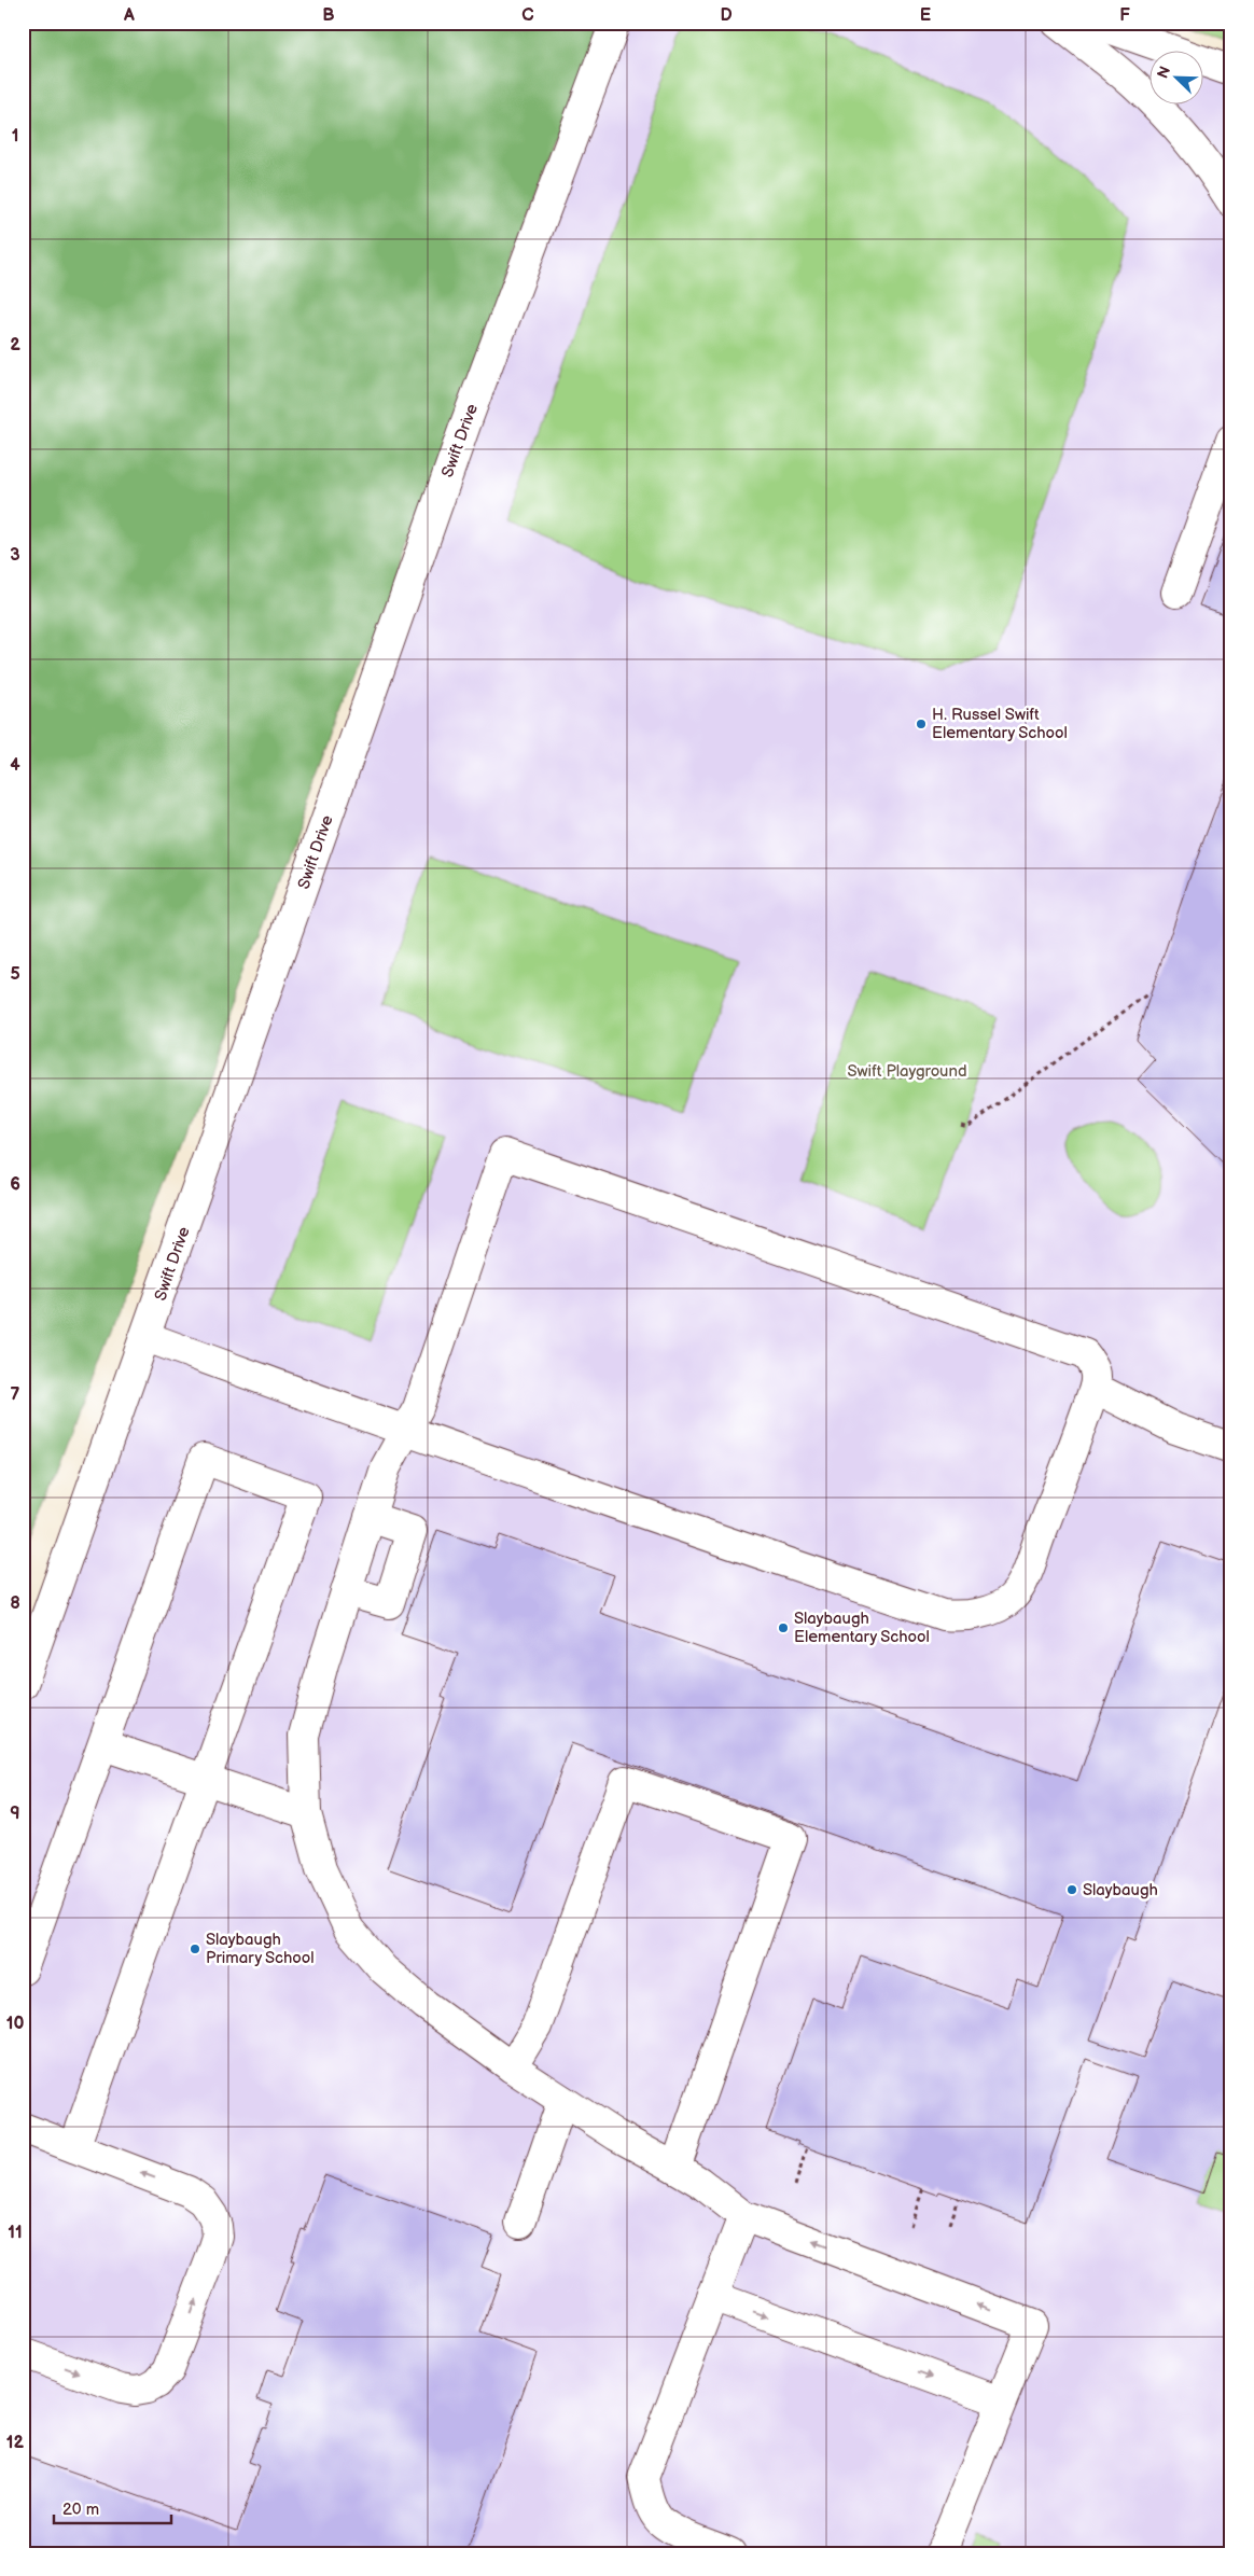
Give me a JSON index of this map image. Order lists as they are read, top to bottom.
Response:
{
  "streets": {
    "street": ["Swift Drive"]
  },
  "parks": ["Swift Playground"],
  "places": [
    "H. Russel Swift Elementary School",
    "Slaybaugh Elementary School",
    "Slaybaugh",
    "Slaybaugh Primary School"
  ],
  "scale_bar": "20 m",
  "north": "top left",
  "grid": {
    "columns": [
      "A",
      "B",
      "C",
      "D",
      "E",
      "F"
    ],
    "rows": [
      "1",
      "2",
      "3",
      "4",
      "5",
      "6",
      "7",
      "8",
      "9",
      "10",
      "11",
      "12"
    ]
  }
}
